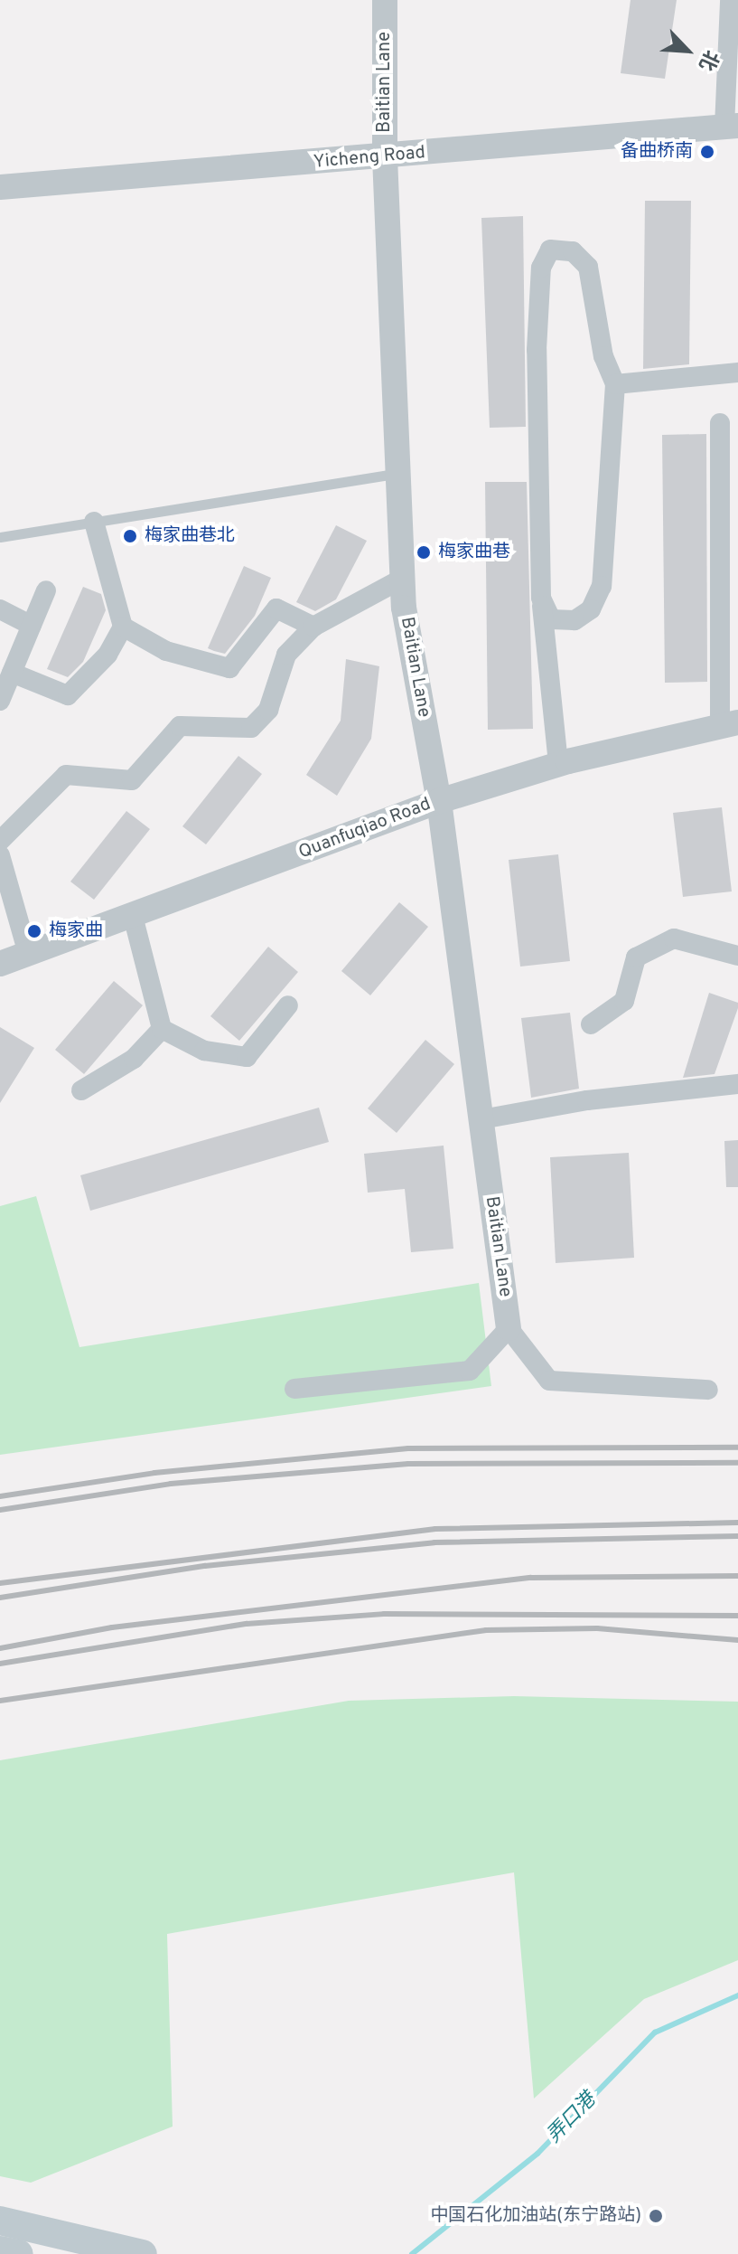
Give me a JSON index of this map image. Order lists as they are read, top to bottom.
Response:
{
  "streets": {
    "street": ["Baitian Lane", "Yicheng Road", "Quanfuqiao Road"]
  },
  "crossings": [
    ["Baitian Lane", "Yicheng Road"],
    ["Baitian Lane", "Quanfuqiao Road"]
  ],
  "water": ["弄口港"],
  "places": [
    "备曲桥南",
    "梅家曲巷北",
    "梅家曲巷",
    "梅家曲",
    "中国石化加油站(东宁路站)"
  ],
  "north": "bottom right"
}
